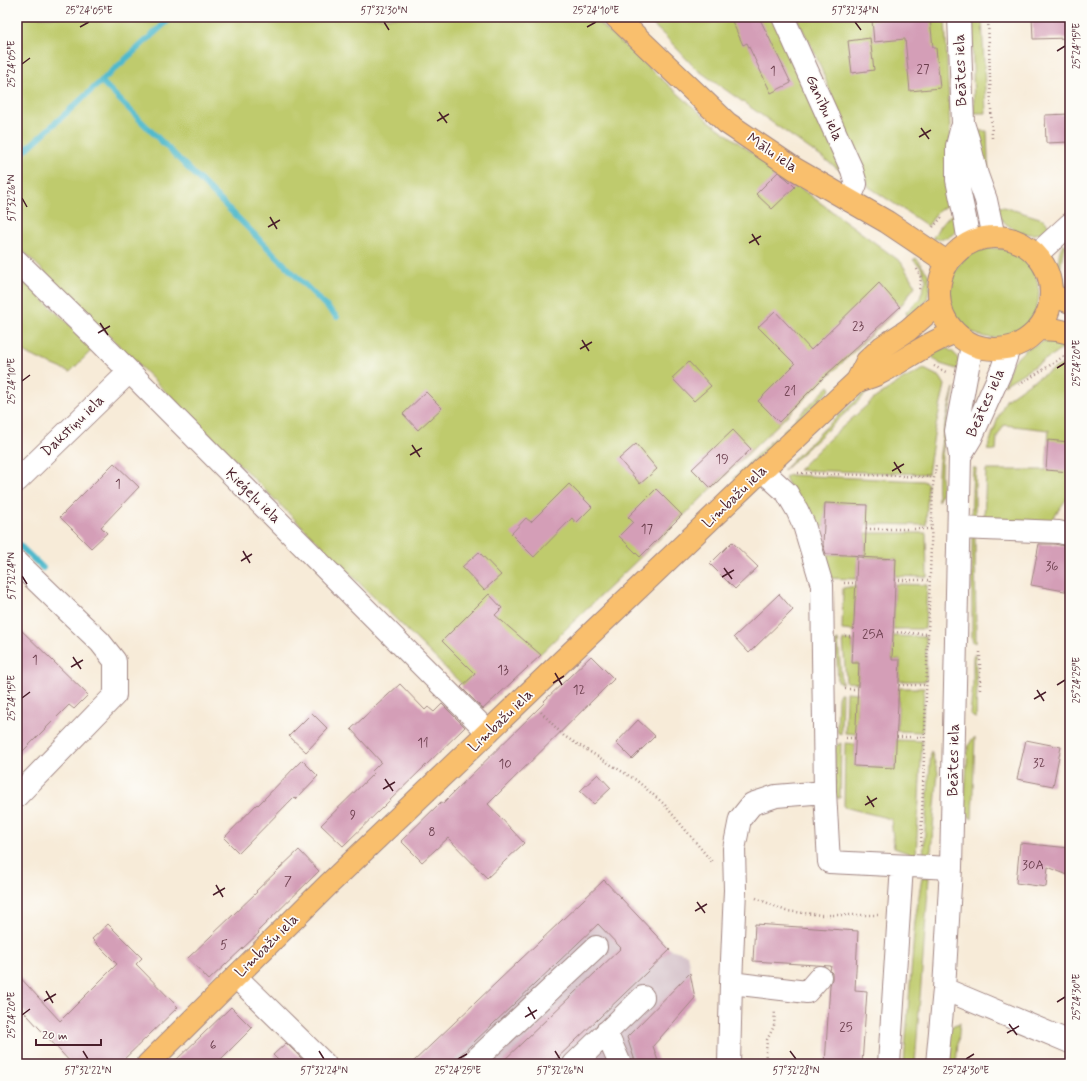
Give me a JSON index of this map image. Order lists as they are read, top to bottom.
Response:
{
  "streets": {
    "main road": ["Mālu iela", "Limbažu iela"],
    "street": [
      "Beātes iela",
      "Ganību iela",
      "Dakstiņu iela",
      "Ķieģeļu iela"
    ]
  },
  "crossings": [
    ["Beātes iela", "Mālu iela"],
    ["Beātes iela", "Limbažu iela"],
    ["Ganību iela", "Mālu iela"],
    ["Mālu iela", "Limbažu iela"],
    ["Dakstiņu iela", "Ķieģeļu iela"],
    ["Ķieģeļu iela", "Limbažu iela"]
  ],
  "house_numbers": [
    "27",
    "1",
    "23",
    "21",
    "19",
    "1",
    "17",
    "36",
    "25A",
    "1",
    "13",
    "12",
    "11",
    "32",
    "10",
    "9",
    "8",
    "30A",
    "7",
    "5",
    "25",
    "6"
  ],
  "scale_bar": "20 m",
  "coordinates": [
    "25°24'05\"E",
    "57°32'30\"N",
    "25°24'10\"E",
    "57°32'34\"N",
    "25°24'15\"E",
    "57°32'26\"N",
    "25°24'20\"E",
    "57°32'24\"N",
    "25°24'25\"E",
    "25°24'30\"E",
    "57°32'22\"N",
    "57°32'28\"N"
  ]
}
